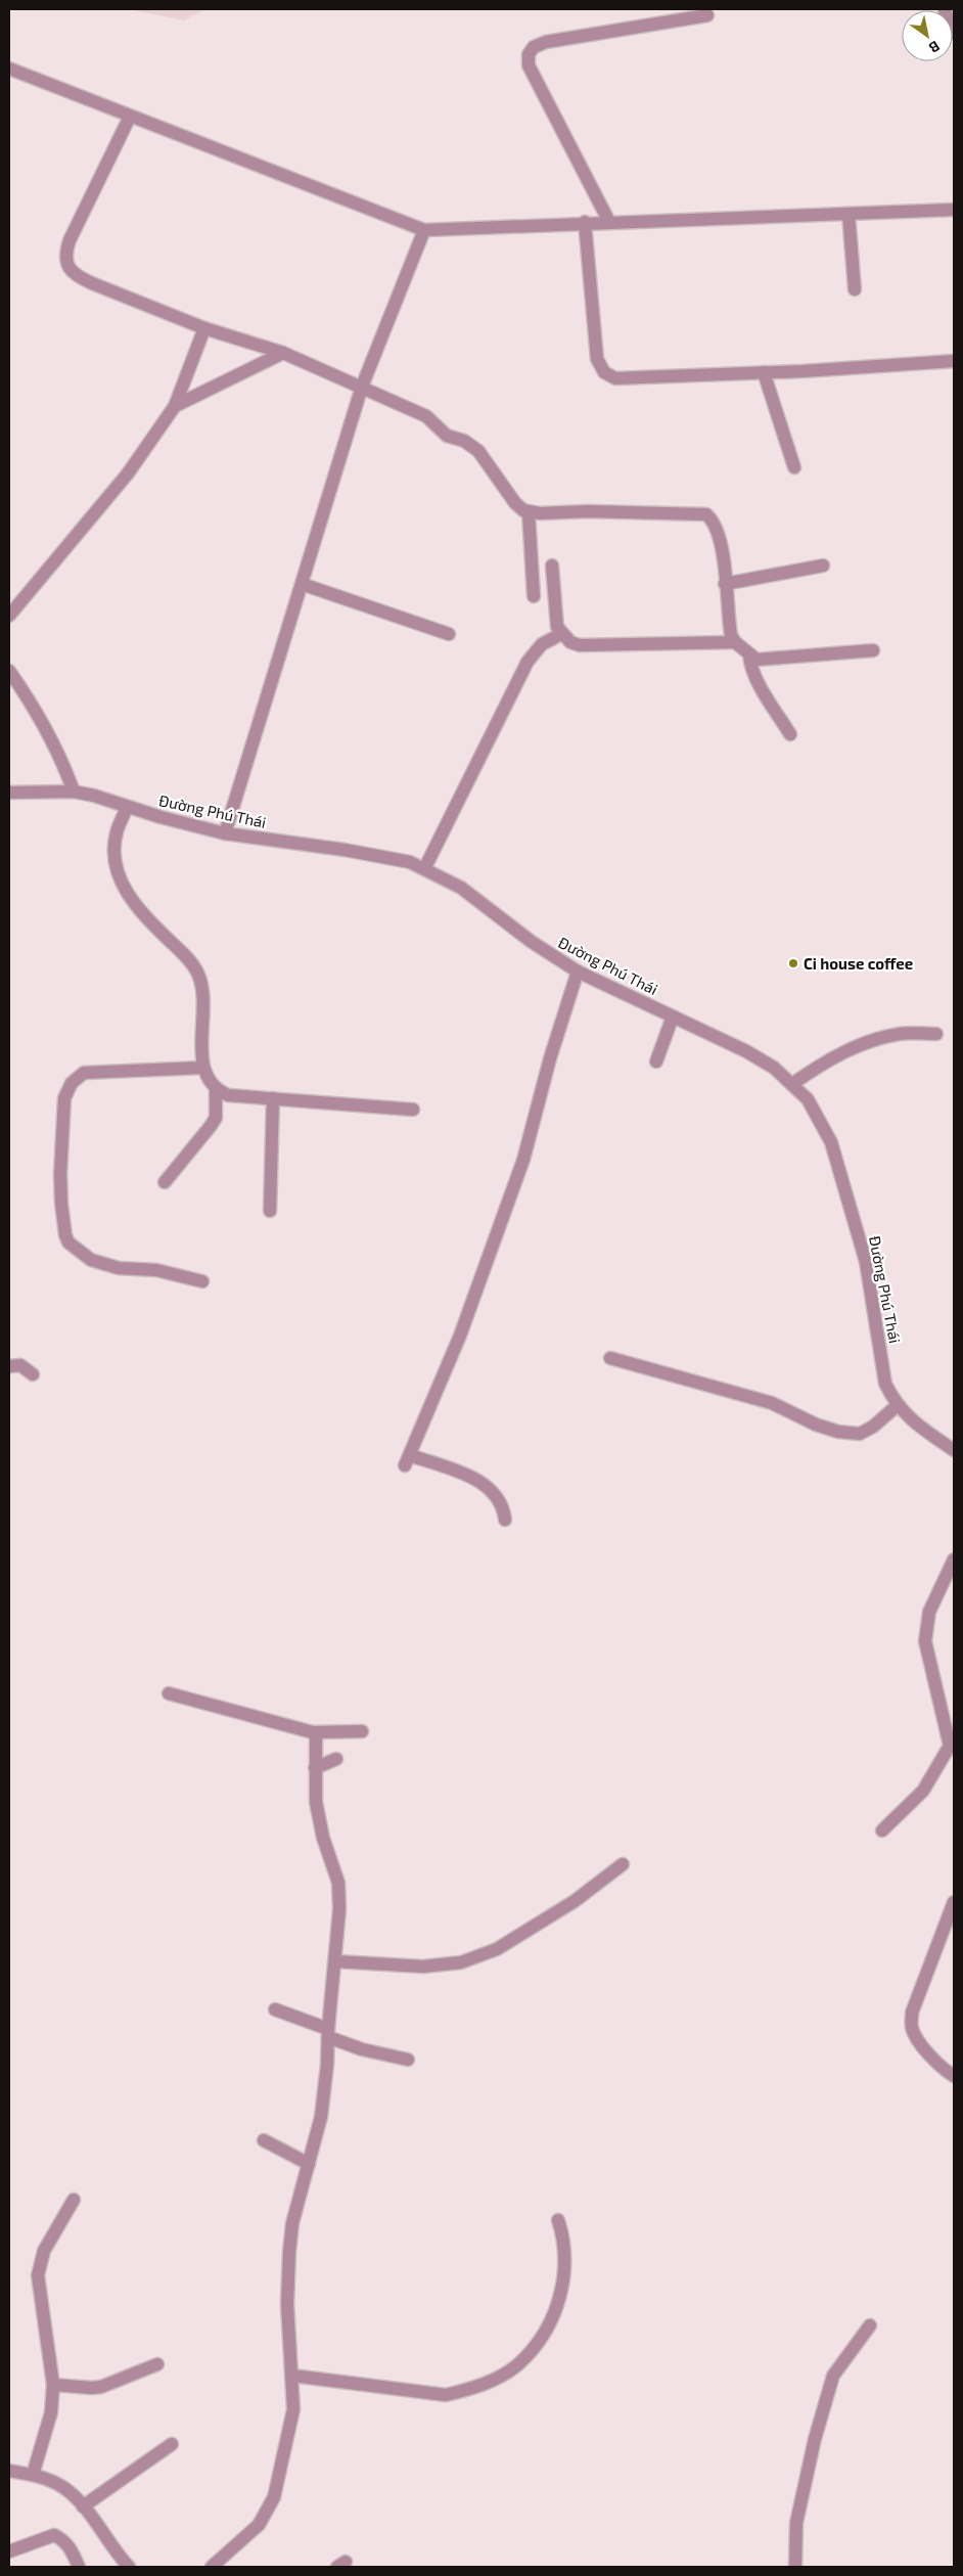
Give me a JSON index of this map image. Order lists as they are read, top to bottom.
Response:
{
  "streets": {
    "street": ["Đường Phú Thái"]
  },
  "places": ["Ci house coffee"],
  "north": "bottom right"
}
